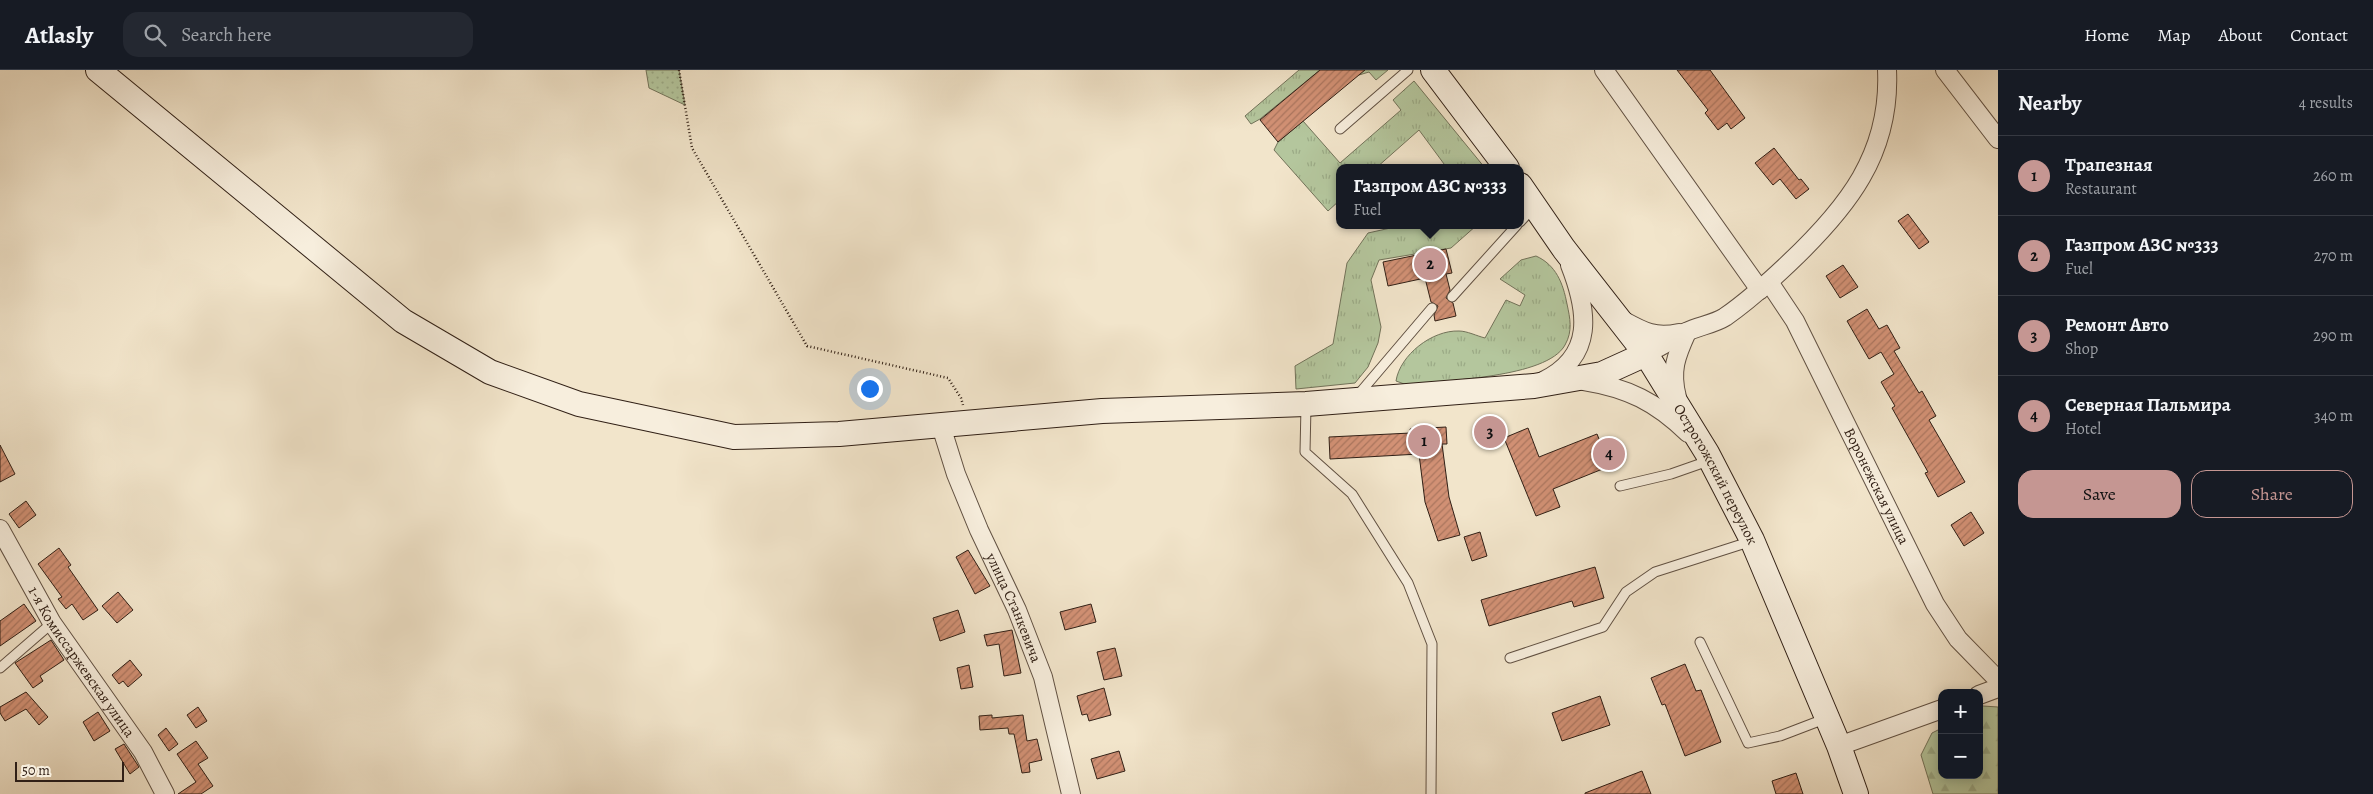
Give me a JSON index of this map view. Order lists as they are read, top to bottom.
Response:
{
  "streets": {
    "main road": ["Острогожский переулок"],
    "street": ["Воронежская улица", "улица Станкевича", "1-я Комиссаржевская улица"]
  },
  "scale_bar": "50 m",
  "page": {
    "header": "Atlasly",
    "search": "Search here",
    "nav": [
      "Home",
      "Map",
      "About",
      "Contact"
    ],
    "heading": ["Nearby", "4 results"],
    "list": [
      {
        "mark": "1",
        "name": "Трапезная",
        "note": "Restaurant",
        "value": "260 m"
      },
      {
        "mark": "2",
        "name": "Газпром АЗС №333",
        "note": "Fuel",
        "value": "270 m"
      },
      {
        "mark": "3",
        "name": "Ремонт Авто",
        "note": "Shop",
        "value": "290 m"
      },
      {
        "mark": "4",
        "name": "Северная Пальмира",
        "note": "Hotel",
        "value": "340 m"
      }
    ],
    "popup": ["Газпром АЗС №333", "Fuel"],
    "pins": [
      "2",
      "3",
      "1",
      "4"
    ],
    "buttons": ["Save", "Share"],
    "map_buttons": ["+", "−"],
    "scale": "50 m"
  }
}
